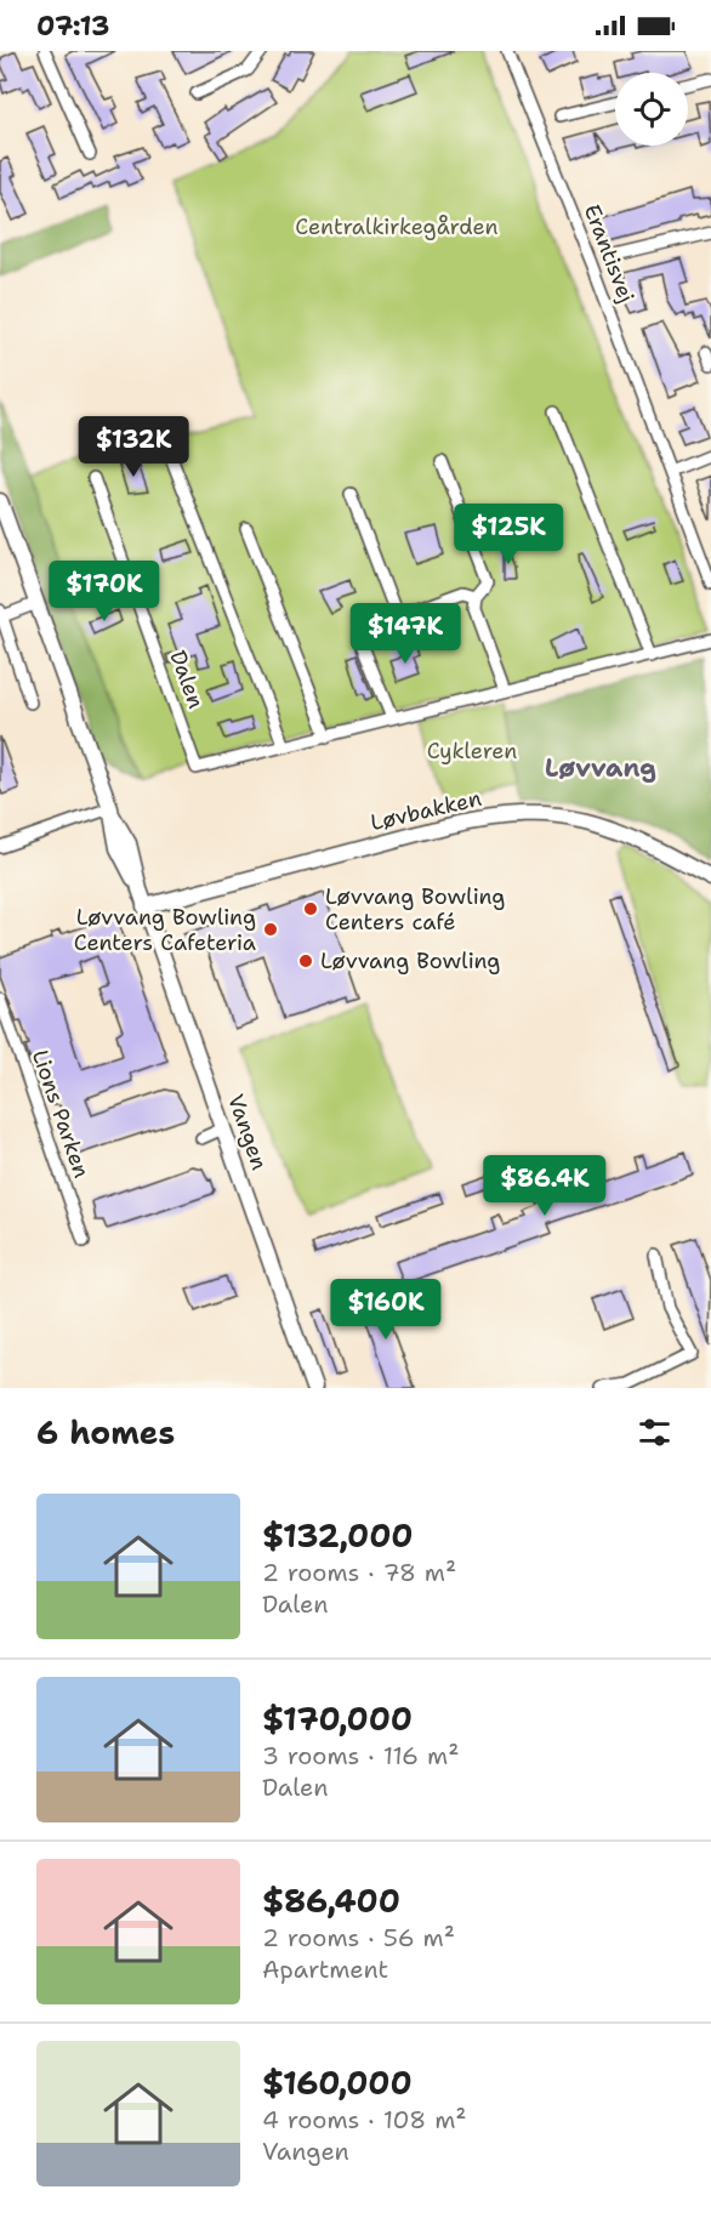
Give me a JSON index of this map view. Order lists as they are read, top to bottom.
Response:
{
  "streets": {
    "street": [
      "Erantisvej",
      "Dalen",
      "Løvbakken",
      "Lions Parken",
      "Vangen"
    ]
  },
  "crossings": [
    ["Løvbakken", "Vangen"]
  ],
  "districts": ["Løvvang"],
  "parks": ["Centralkirkegården", "Cykleren"],
  "places": ["Løvvang Bowling Centers café", "Løvvang Bowling Centers Cafeteria", "Løvvang Bowling"],
  "page": {
    "status": "07:13",
    "price": [
      "$132K",
      "$125K",
      "$170K",
      "$147K",
      "$86.4K",
      "$160K"
    ],
    "heading": "6 homes",
    "list": [
      {
        "name": "$132,000",
        "note": "2 rooms · 78 m² · Dalen"
      },
      {
        "name": "$170,000",
        "note": "3 rooms · 116 m² · Dalen"
      },
      {
        "name": "$86,400",
        "note": "2 rooms · 56 m² · Apartment"
      },
      {
        "name": "$160,000",
        "note": "4 rooms · 108 m² · Vangen"
      }
    ]
  }
}
